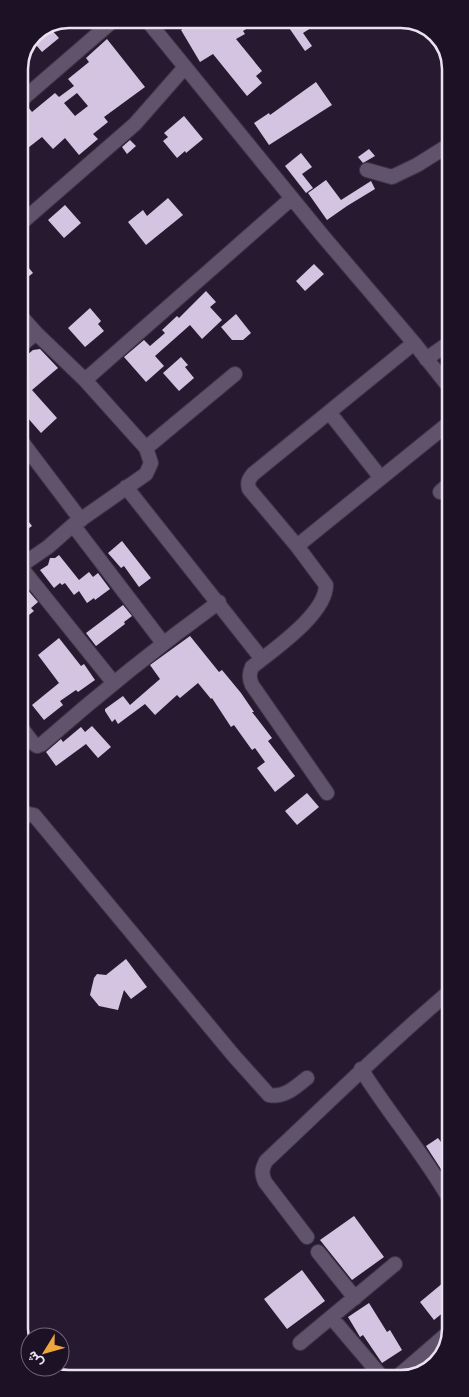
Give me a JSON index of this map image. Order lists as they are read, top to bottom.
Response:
{
  "north": "bottom left"
}
